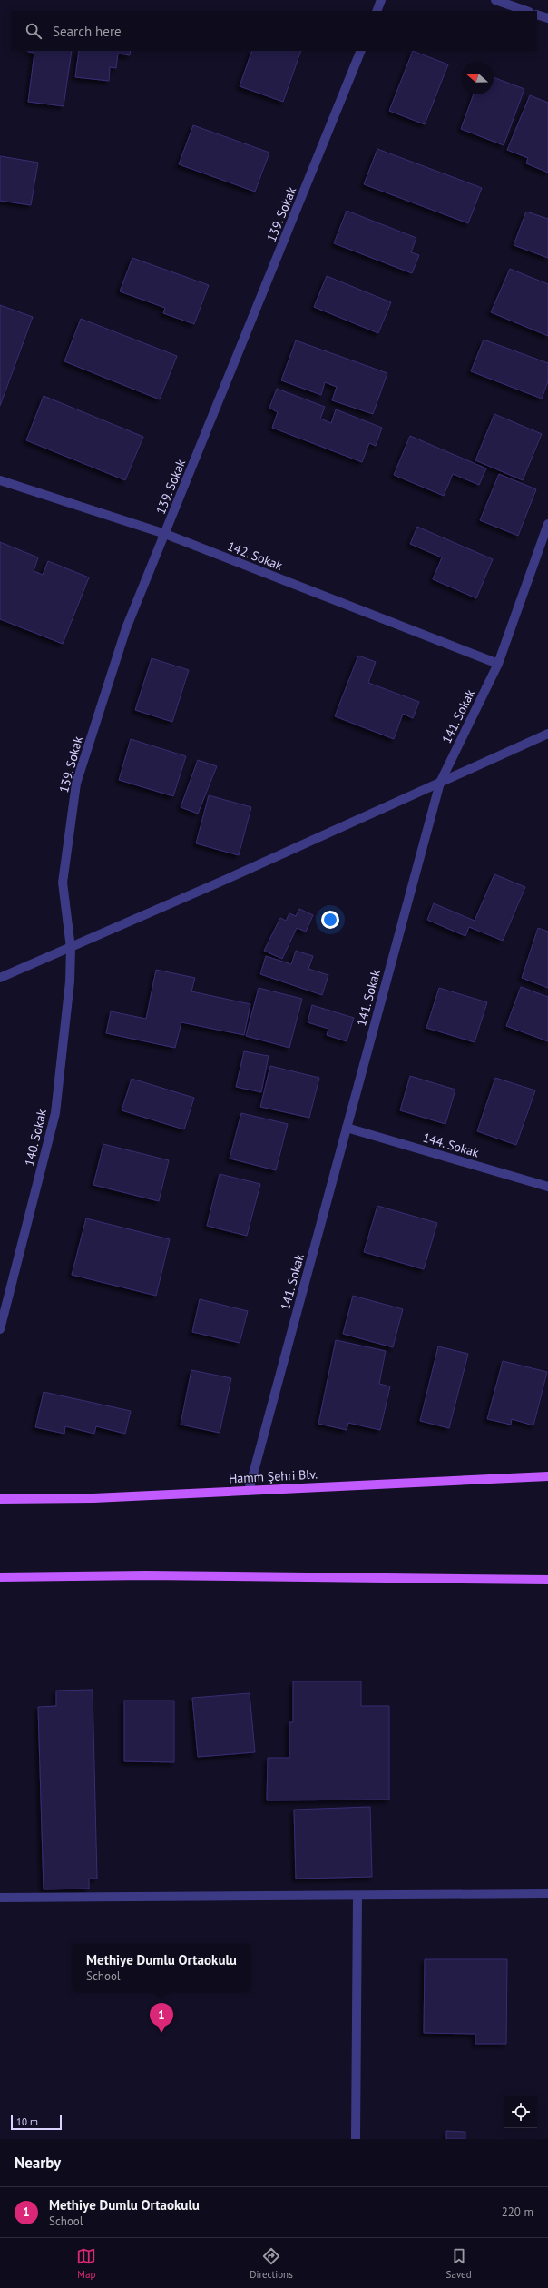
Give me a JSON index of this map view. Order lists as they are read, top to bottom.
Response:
{
  "streets": {
    "main road": ["Hamm Şehri Blv."],
    "street": [
      "139. Sokak",
      "142. Sokak",
      "141. Sokak",
      "140. Sokak",
      "144. Sokak"
    ]
  },
  "crossings": [
    ["139. Sokak", "142. Sokak"],
    ["139. Sokak", "140. Sokak"],
    ["142. Sokak", "141. Sokak"],
    ["141. Sokak", "144. Sokak"],
    ["141. Sokak", "Hamm Şehri Blv."]
  ],
  "scale_bar": "10 m",
  "north": "left",
  "page": {
    "search": "Search here",
    "popup": ["Methiye Dumlu Ortaokulu", "School"],
    "pins": "1",
    "scale": "10 m",
    "heading": "Nearby",
    "list": [
      {
        "mark": "1",
        "name": "Methiye Dumlu Ortaokulu",
        "note": "School",
        "value": "220 m"
      }
    ],
    "nav": ["Map", "Directions", "Saved"]
  }
}
